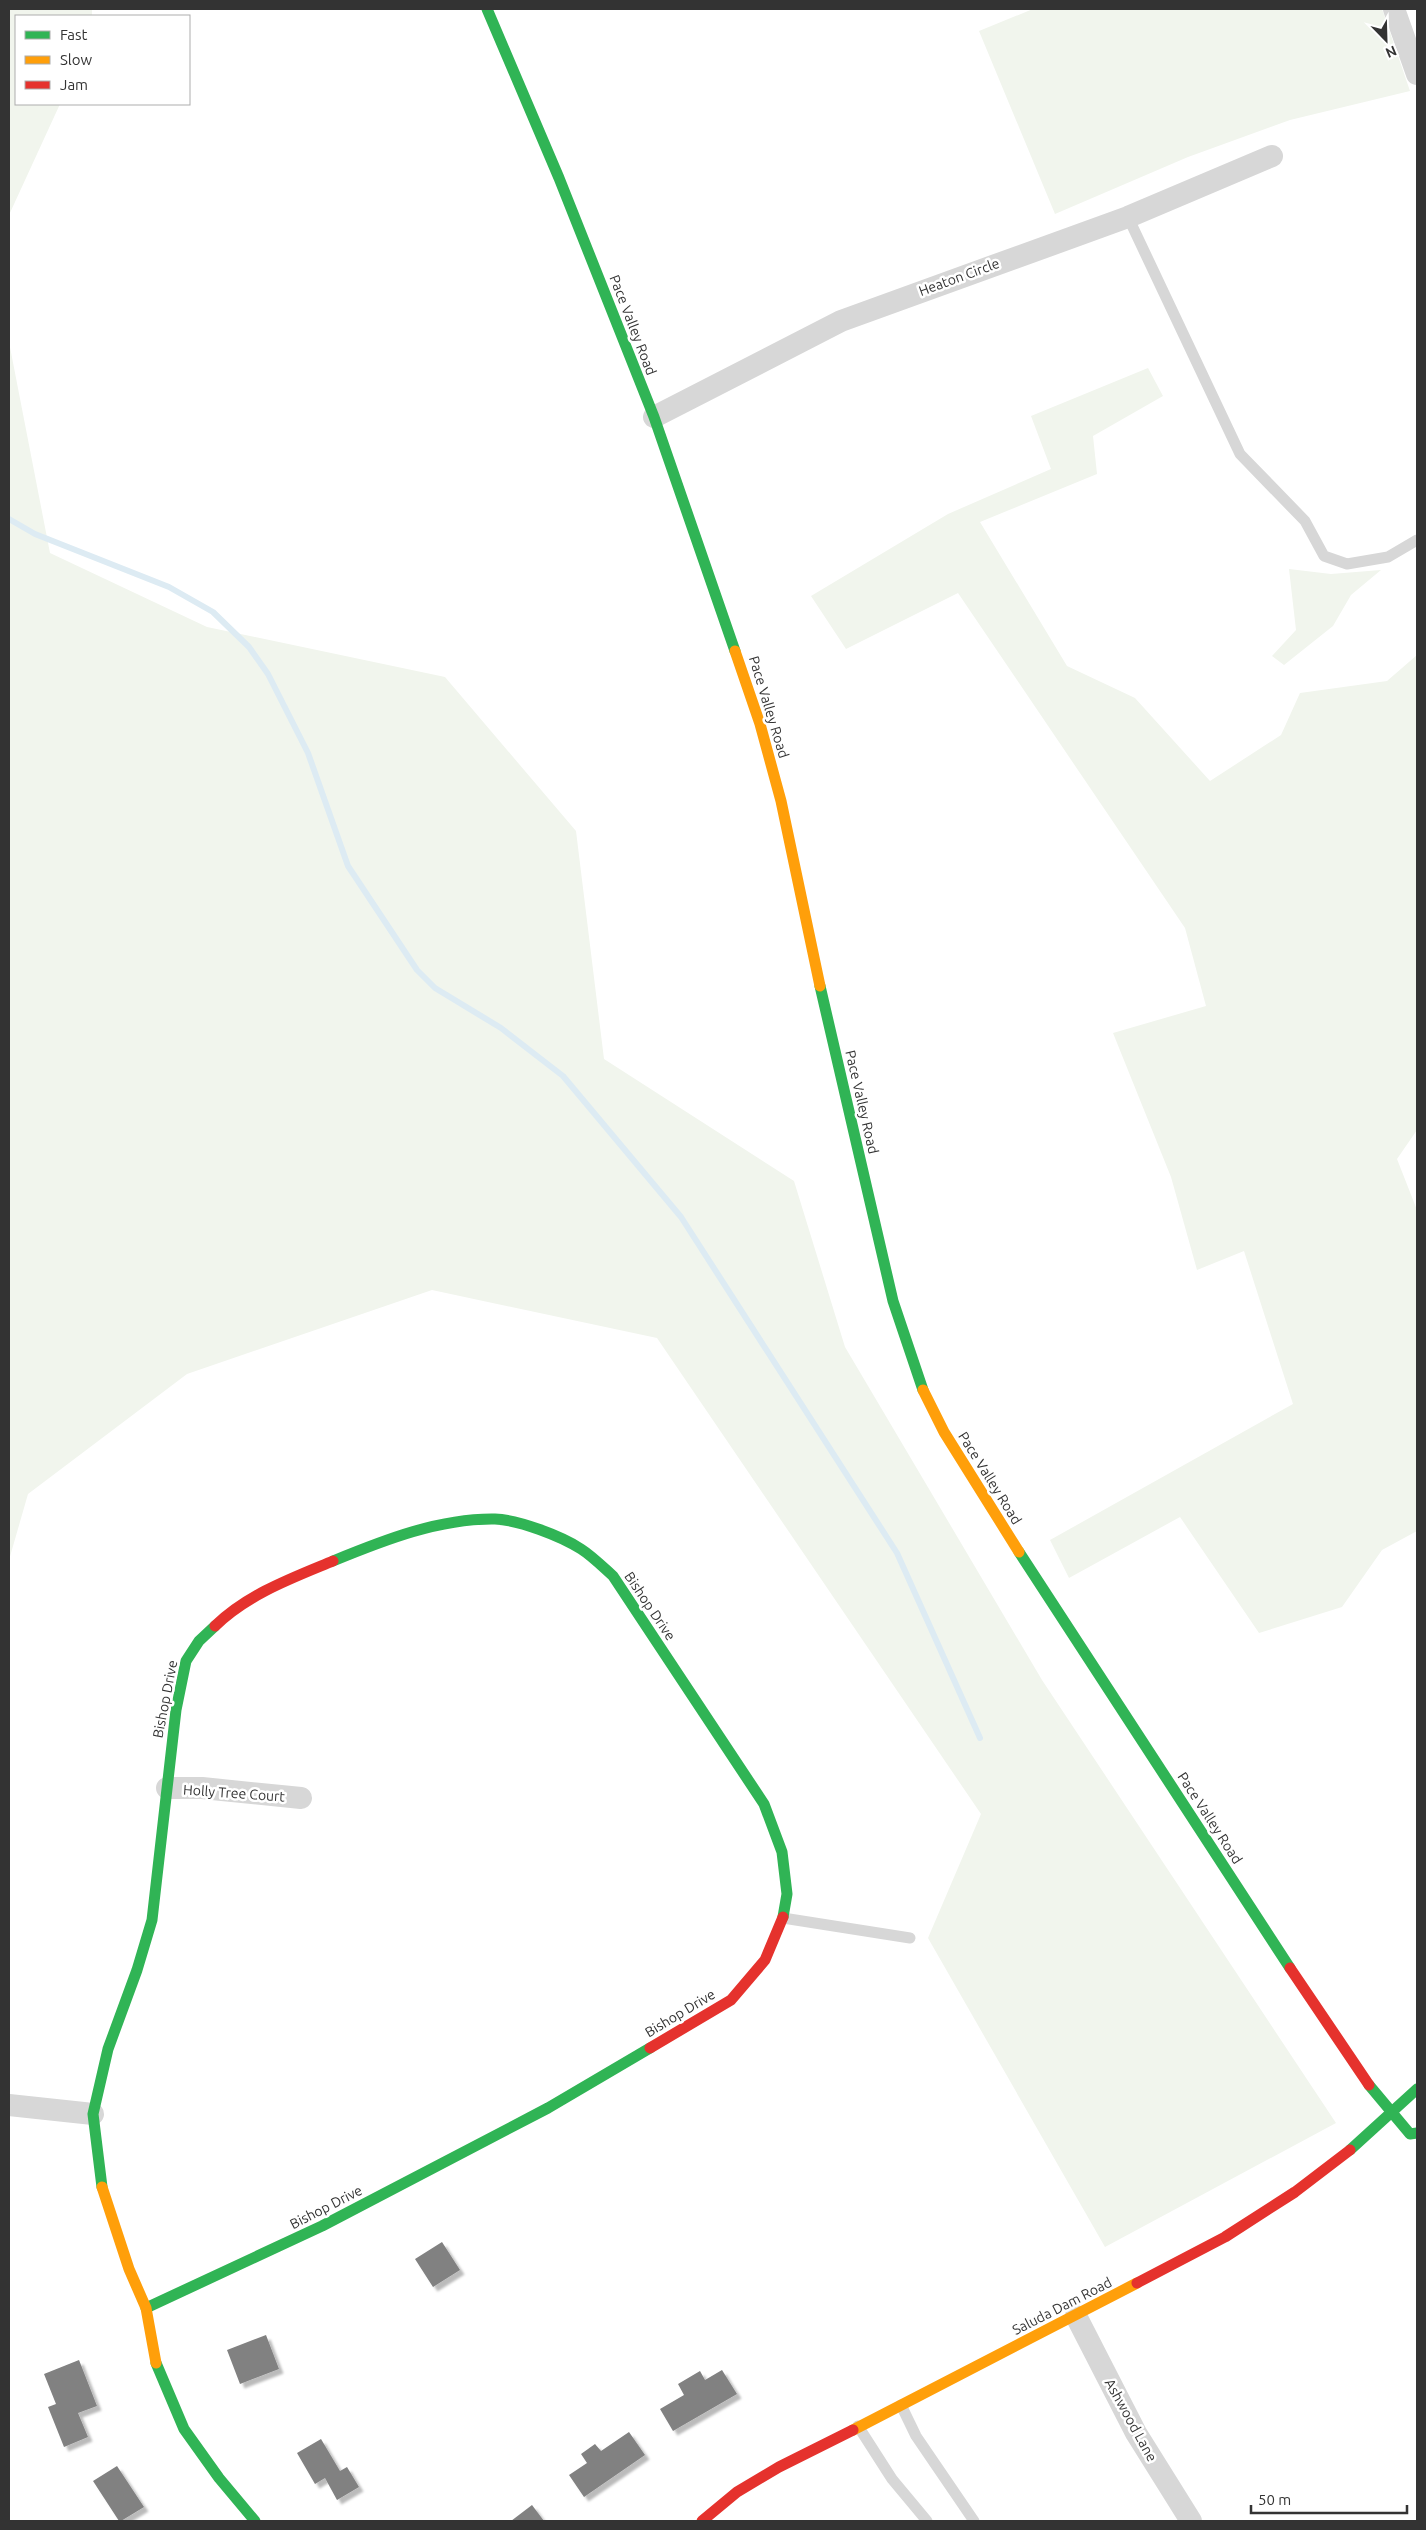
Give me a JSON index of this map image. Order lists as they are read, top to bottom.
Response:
{
  "streets": {
    "street": [
      "Heaton Circle",
      "Pace Valley Road",
      "Bishop Drive",
      "Holly Tree Court",
      "Saluda Dam Road",
      "Ashwood Lane"
    ]
  },
  "crossings": [
    ["Heaton Circle", "Pace Valley Road"],
    ["Pace Valley Road", "Saluda Dam Road"],
    ["Bishop Drive", "Holly Tree Court"],
    ["Saluda Dam Road", "Ashwood Lane"]
  ],
  "legend": ["Fast", "Slow", "Jam"],
  "scale_bar": "50 m",
  "north": "bottom right"
}
